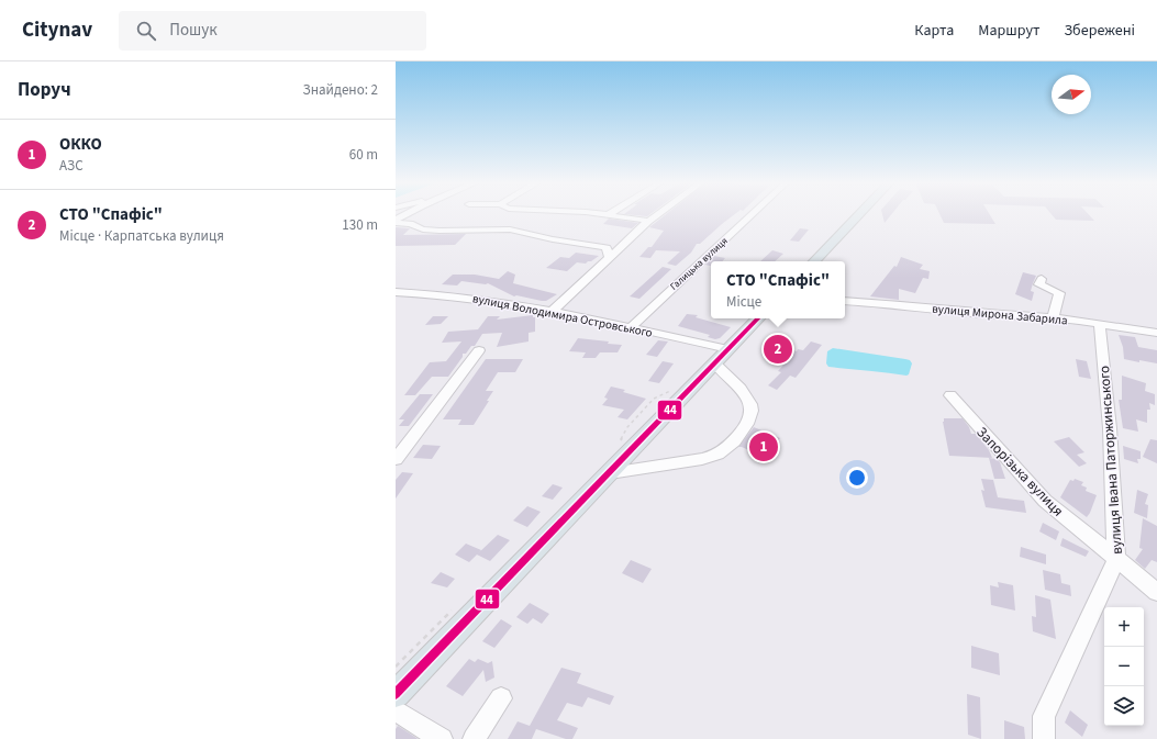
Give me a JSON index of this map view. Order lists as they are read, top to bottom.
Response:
{
  "streets": {
    "street": [
      "Галицька вулиця",
      "вулиця Мирона Забарила",
      "вулиця Володимира Островського",
      "вулиця Івана Паторжинського",
      "Запорізька вулиця"
    ]
  },
  "crossings": [
    ["Галицька вулиця", "вулиця Володимира Островського"],
    ["вулиця Мирона Забарила", "вулиця Івана Паторжинського"],
    ["вулиця Івана Паторжинського", "Запорізька вулиця"]
  ],
  "lines": ["transit line 44"],
  "north": "right",
  "page": {
    "header": "Citynav",
    "search": "Пошук",
    "nav": ["Карта", "Маршрут", "Збережені"],
    "heading": ["Поруч", "Знайдено: 2"],
    "list": [
      {
        "mark": "1",
        "name": "ОККО",
        "note": "АЗС",
        "value": "60 m"
      },
      {
        "mark": "2",
        "name": "СТО \"Спафіс\"",
        "note": "Місце · Карпатська вулиця",
        "value": "130 m"
      }
    ],
    "popup": ["СТО \"Спафіс\"", "Місце"],
    "pins": ["2", "1"],
    "map_buttons": ["+", "−"]
  }
}
